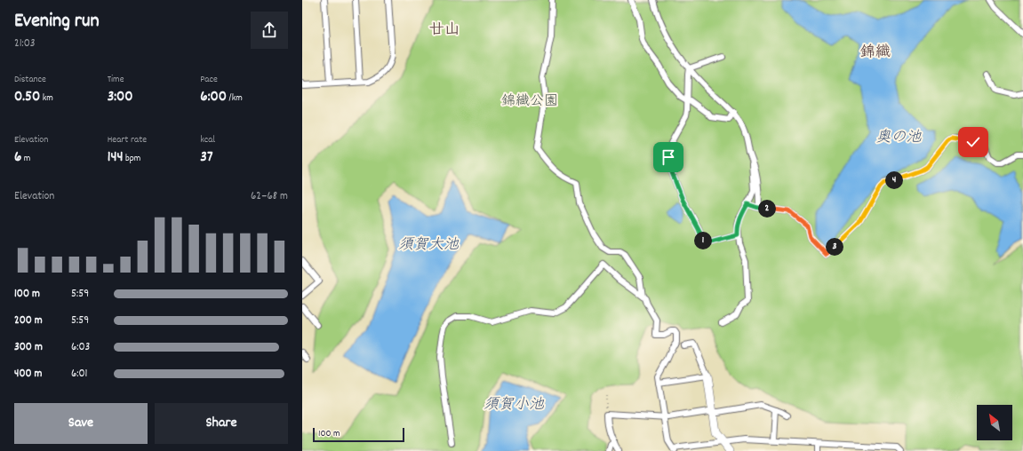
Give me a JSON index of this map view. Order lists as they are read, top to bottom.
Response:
{
  "districts": ["廿山", "錦織"],
  "water": ["奥の池", "須賀大池", "須賀小池"],
  "parks": ["錦織公園"],
  "scale_bar": "100 m",
  "north": "top left",
  "page": {
    "heading": ["Evening run", "21:03"],
    "stats": [
      ["Distance", "0.50 km"],
      ["Time", "3:00"],
      ["Pace", "6:00 /km"],
      ["Elevation", "6 m"],
      ["Heart rate", "144 bpm"],
      ["kcal", "37"]
    ],
    "pins": [
      "4",
      "2",
      "1",
      "3"
    ],
    "chart": ["Elevation", "62–68 m"],
    "list": [
      {
        "name": "100 m",
        "note": "5:59"
      },
      {
        "name": "200 m",
        "note": "5:59"
      },
      {
        "name": "300 m",
        "note": "6:03"
      },
      {
        "name": "400 m",
        "note": "6:01"
      }
    ],
    "buttons": ["Save", "Share"],
    "scale": "100 m"
  }
}
